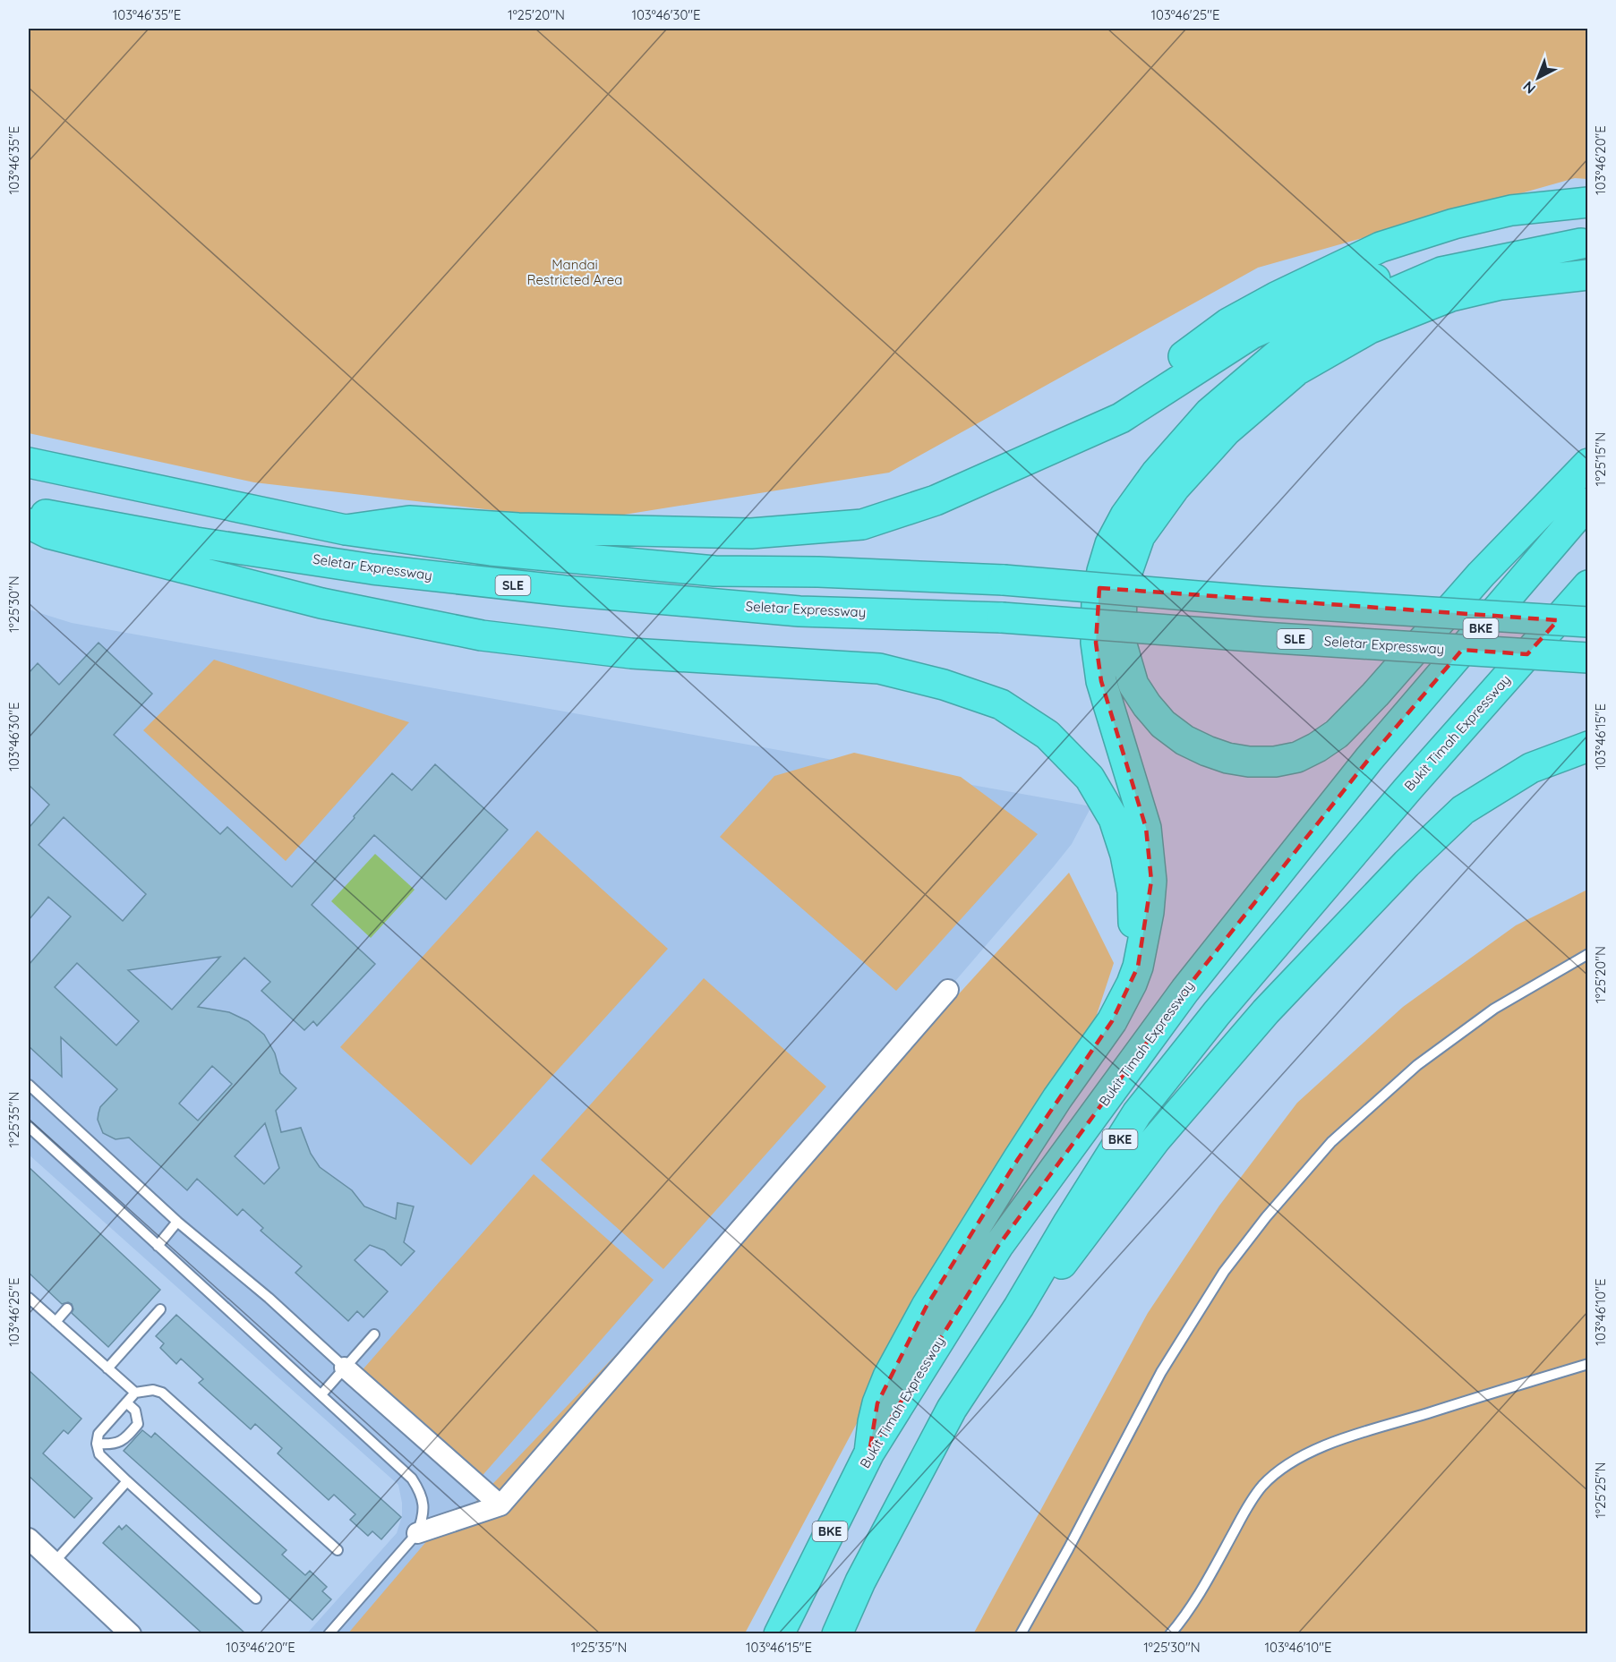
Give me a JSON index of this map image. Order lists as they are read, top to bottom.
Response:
{
  "streets": {
    "highway": [
      "Seletar Expressway",
      "SLE",
      "BKE",
      "Bukit Timah Expressway"
    ]
  },
  "parks": ["Mandai Restricted Area"],
  "north": "bottom left",
  "coordinates": [
    "103°46'35\"E",
    "1°25'20\"N",
    "103°46'30\"E",
    "103°46'25\"E",
    "103°46'20\"E",
    "1°25'15\"N",
    "1°25'30\"N",
    "103°46'15\"E",
    "1°25'35\"N",
    "103°46'10\"E",
    "1°25'25\"N"
  ]
}
